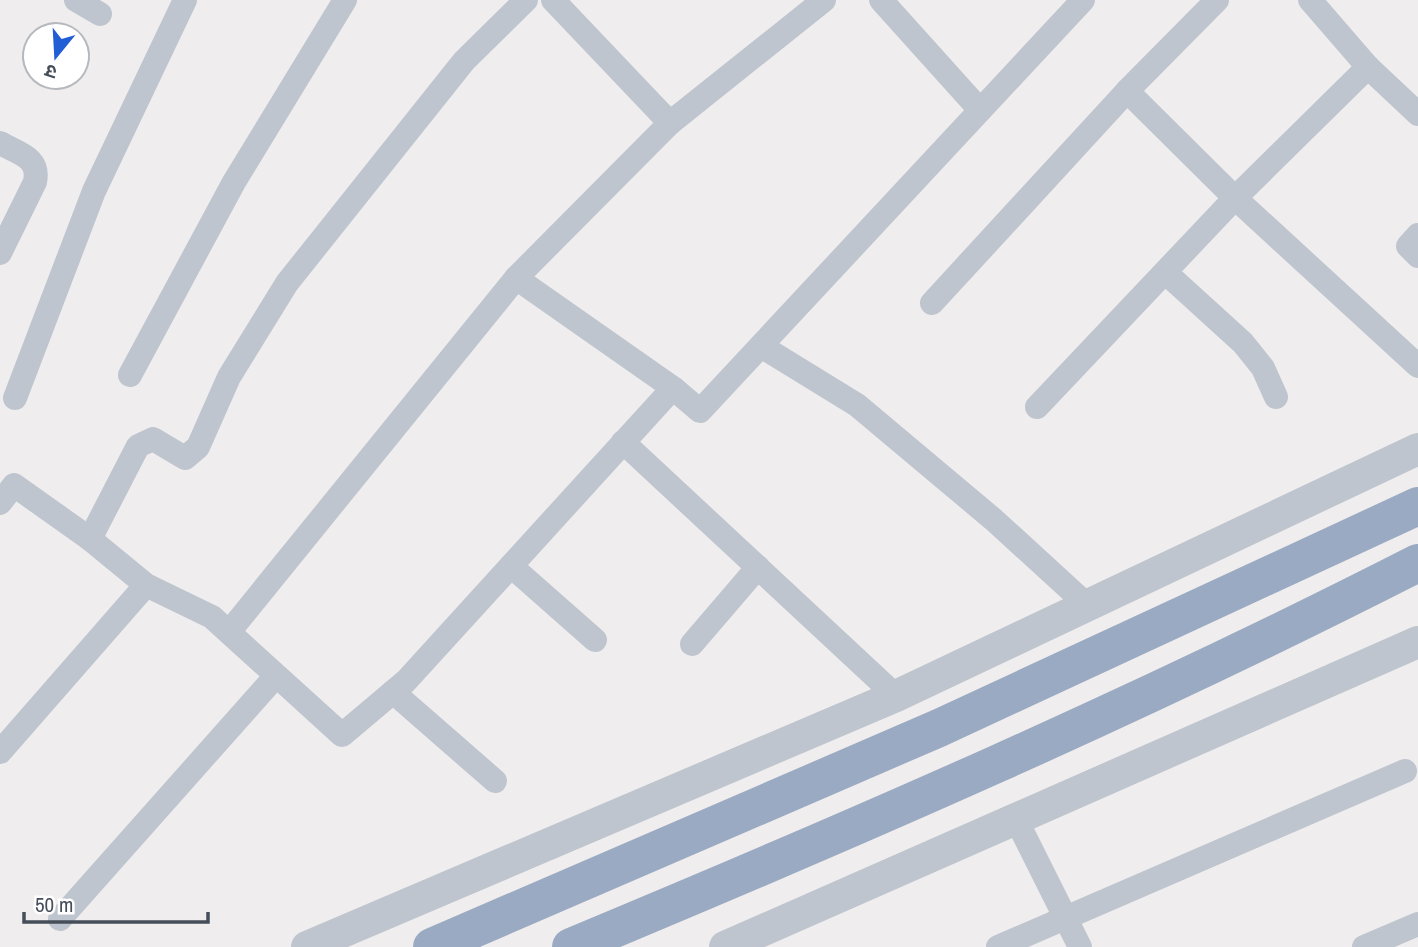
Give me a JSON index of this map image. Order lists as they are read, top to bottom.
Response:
{
  "scale_bar": "50 m",
  "north": "bottom"
}
